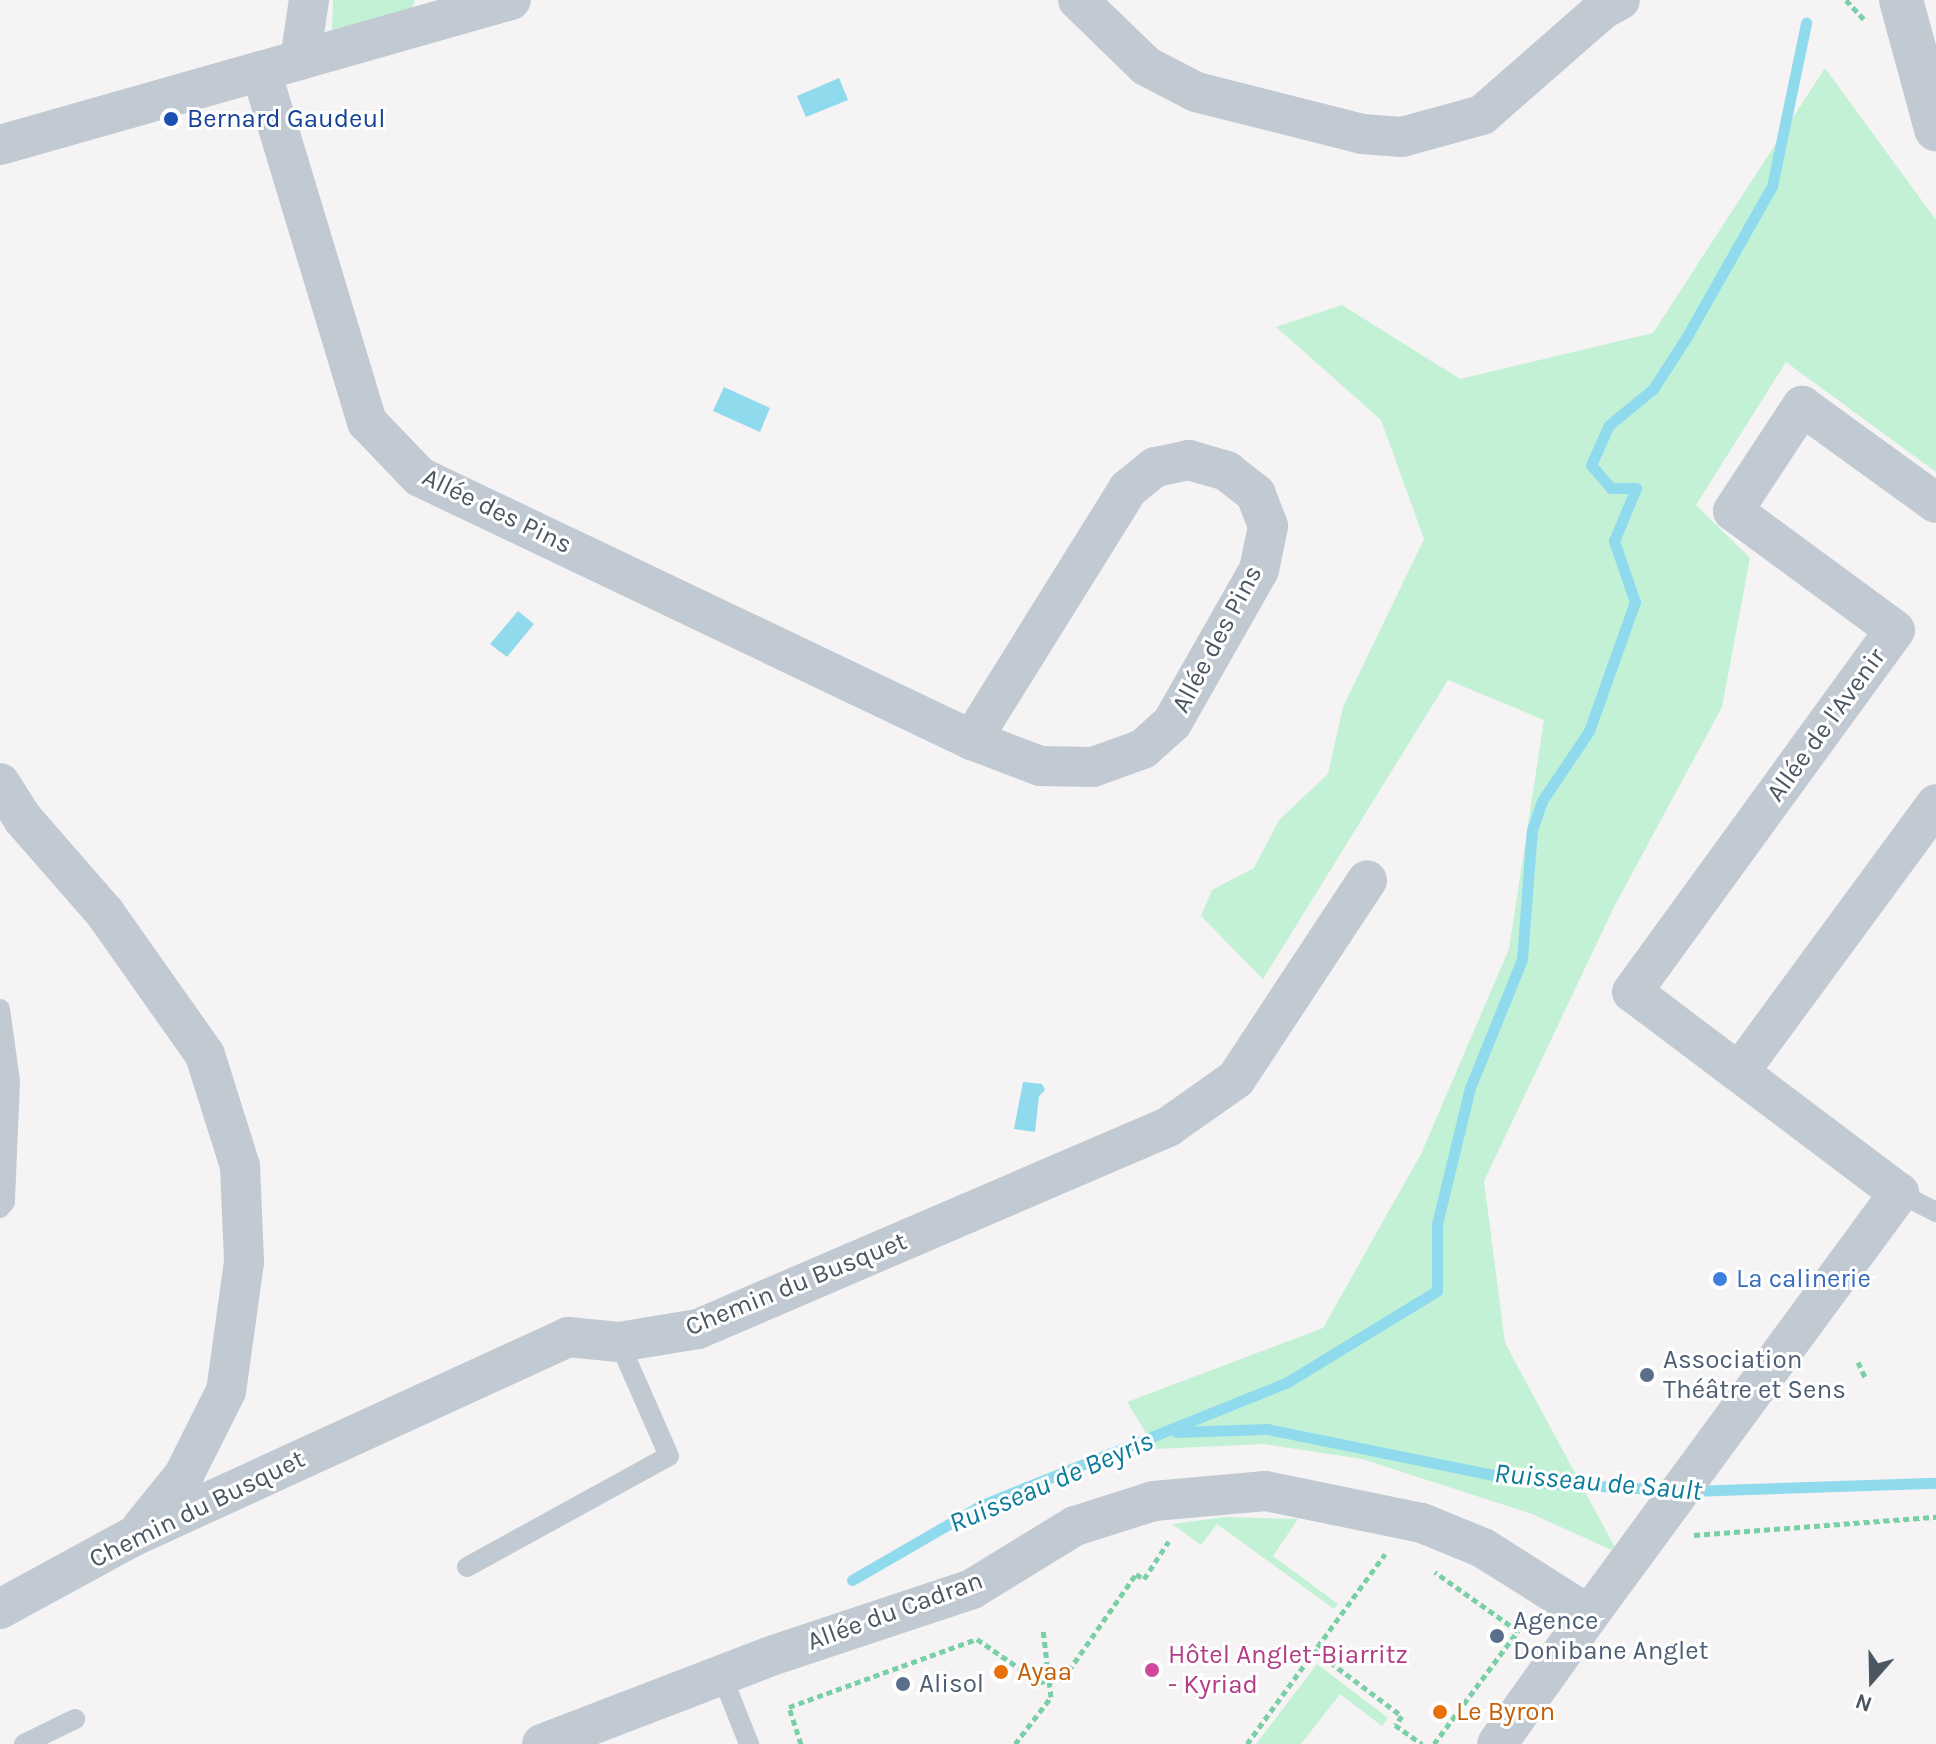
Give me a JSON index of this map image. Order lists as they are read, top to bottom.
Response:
{
  "streets": {
    "street": [
      "Allée des Pins",
      "Allée de l'Avenir",
      "Chemin du Busquet",
      "Allée du Cadran"
    ]
  },
  "water": ["Ruisseau de Beyris", "Ruisseau de Sault"],
  "places": [
    "Bernard Gaudeul",
    "La calinerie",
    "Association Théâtre et Sens",
    "Agence Donibane Anglet",
    "Hôtel Anglet-Biarritz - Kyriad",
    "Ayaa",
    "Alisol",
    "Le Byron"
  ],
  "north": "bottom"
}
